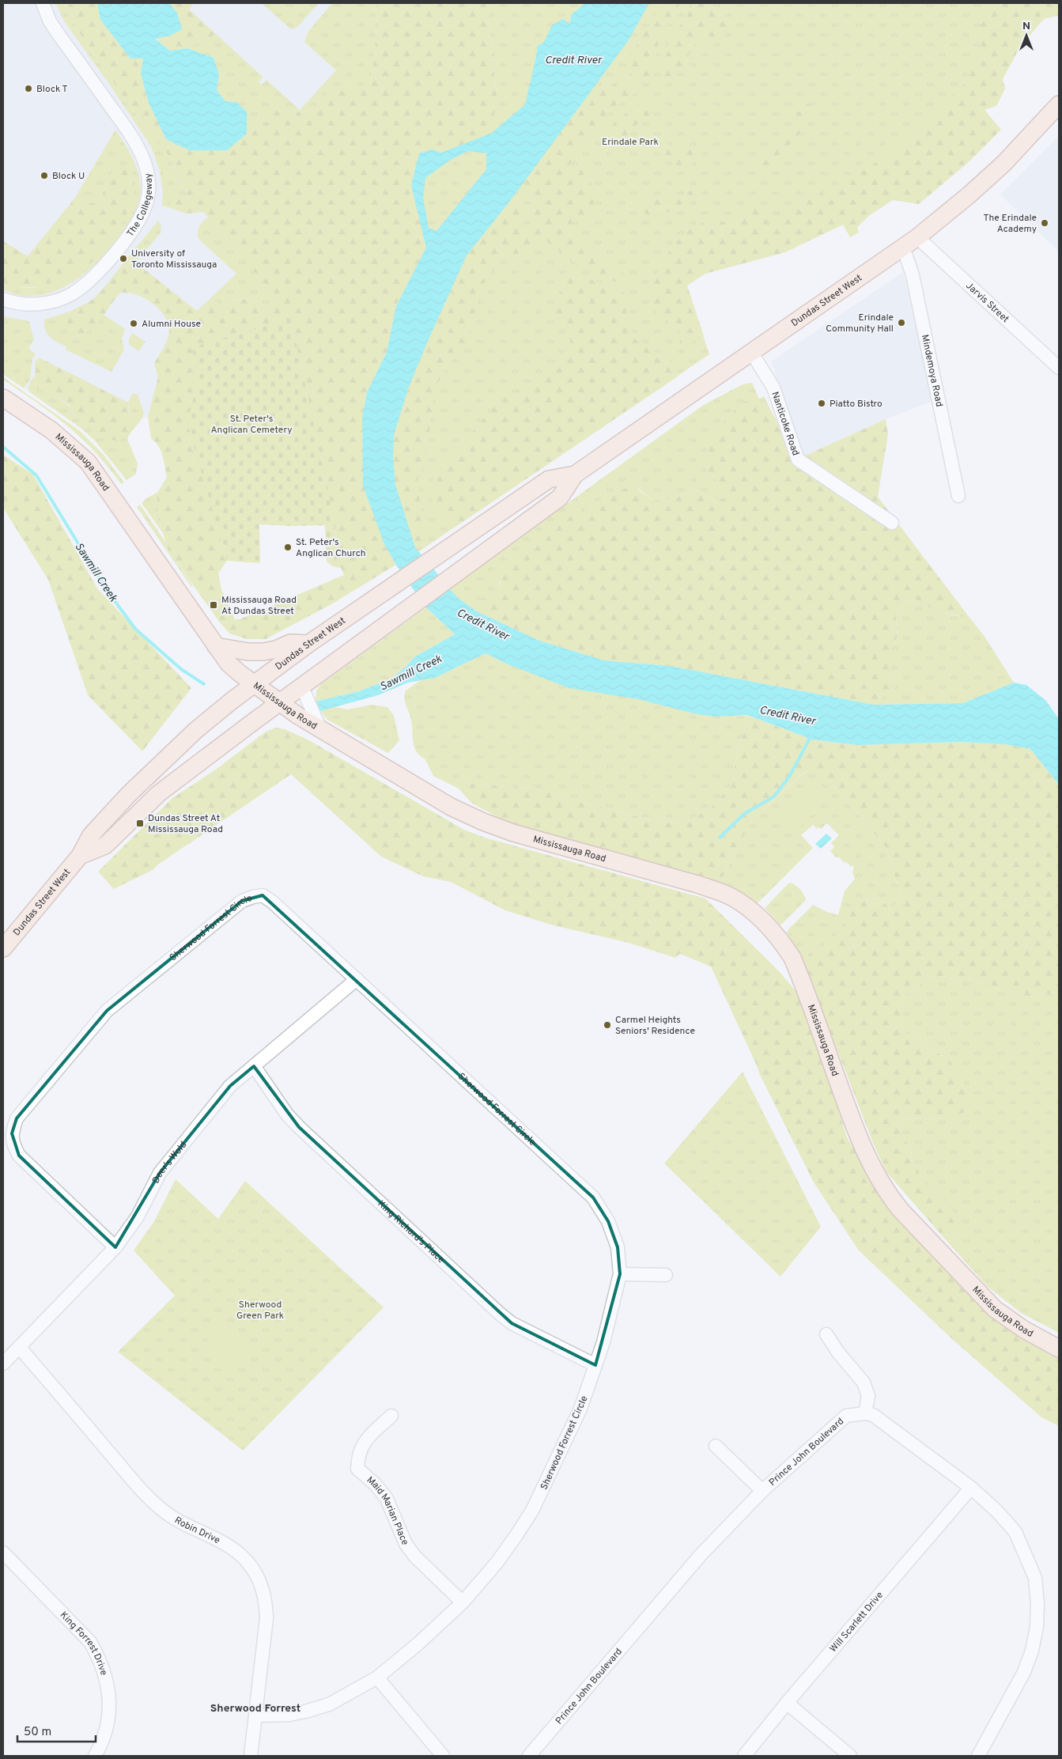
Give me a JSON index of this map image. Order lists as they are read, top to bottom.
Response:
{
  "streets": {
    "main road": ["Dundas Street West", "Mississauga Road"],
    "street": [
      "The Collegeway",
      "Jarvis Street",
      "Mindemoya Road",
      "Nanticoke Road",
      "Sherwood Forrest Circle",
      "Deer's Wold",
      "King Richard's Place",
      "Prince John Boulevard",
      "Maid Marian Place",
      "Robin Drive",
      "Will Scarlett Drive",
      "King Forrest Drive"
    ]
  },
  "crossings": [
    ["Dundas Street West", "Jarvis Street"],
    ["Dundas Street West", "Mindemoya Road"],
    ["Dundas Street West", "Nanticoke Road"],
    ["Dundas Street West", "Mississauga Road"],
    ["Sherwood Forrest Circle", "Deer's Wold"],
    ["Sherwood Forrest Circle", "King Richard's Place"],
    ["Sherwood Forrest Circle", "Maid Marian Place"],
    ["Sherwood Forrest Circle", "Robin Drive"],
    ["Deer's Wold", "King Richard's Place"],
    ["Deer's Wold", "Robin Drive"]
  ],
  "districts": ["Sherwood Forrest"],
  "water": ["Credit River", "Sawmill Creek"],
  "parks": ["Erindale Park", "St. Peter's Anglican Cemetery", "Sherwood Green Park"],
  "places": {
    "other": [
      "Block T",
      "Block U",
      "The Erindale Academy",
      "University of Toronto Mississauga",
      "Erindale Community Hall",
      "Alumni House",
      "Piatto Bistro",
      "St. Peter's Anglican Church",
      "Carmel Heights Seniors' Residence"
    ],
    "transit": ["Mississauga Road At Dundas Street", "Dundas Street At Mississauga Road"]
  },
  "scale_bar": "50 m",
  "north": "top"
}
